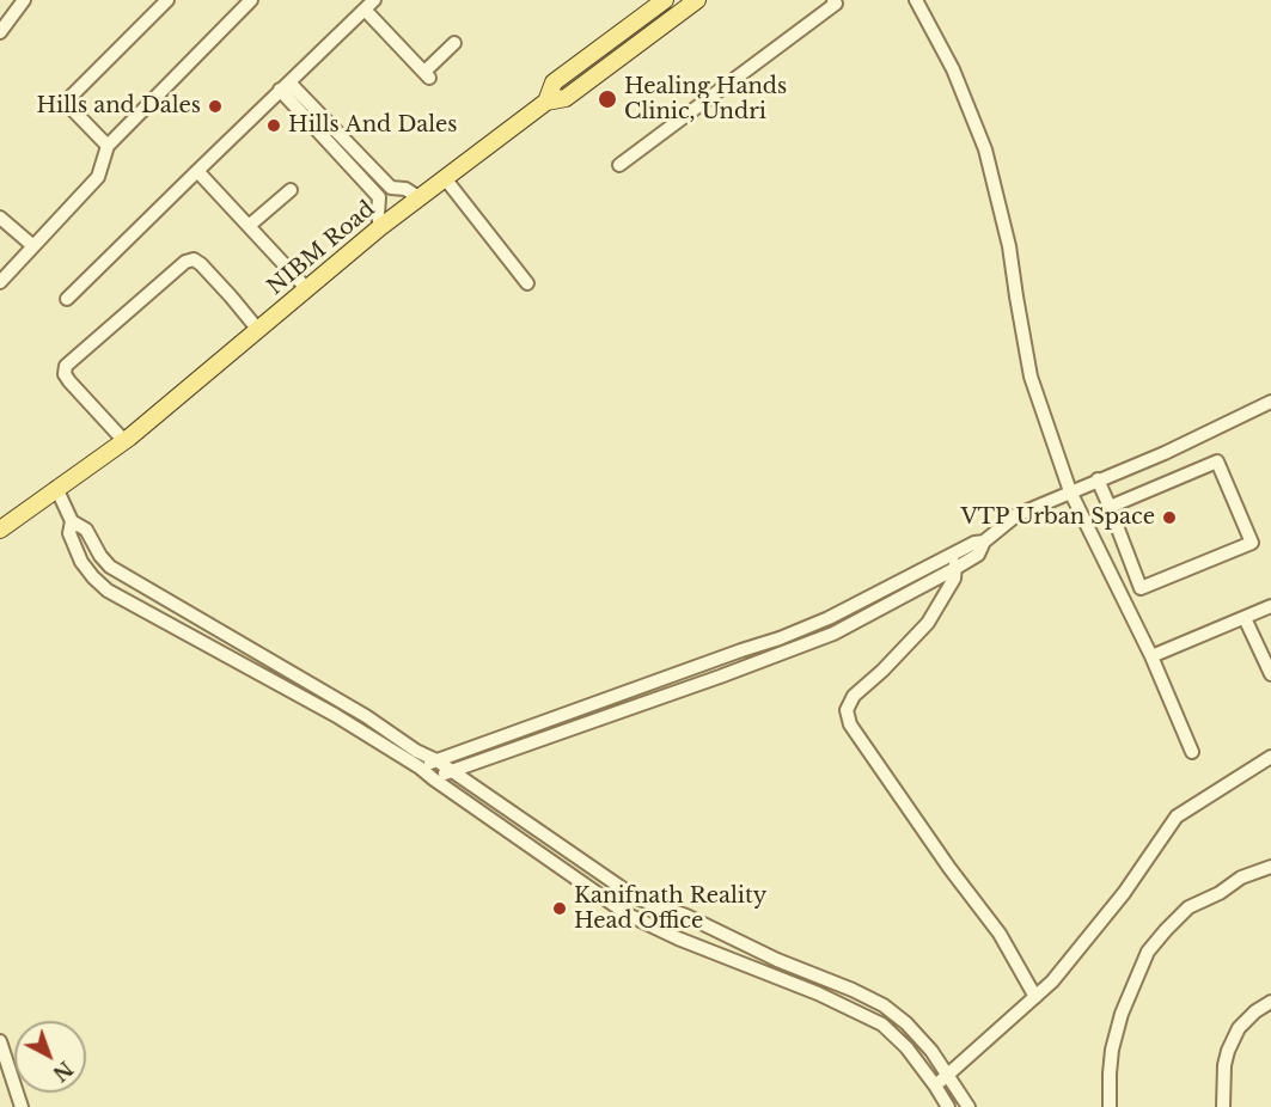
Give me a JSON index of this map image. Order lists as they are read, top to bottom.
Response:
{
  "streets": {
    "main road": ["NIBM Road"]
  },
  "places": [
    "Healing Hands Clinic, Undri",
    "Hills and Dales",
    "Hills And Dales",
    "VTP Urban Space",
    "Kanifnath Reality Head Office"
  ],
  "north": "bottom right"
}
